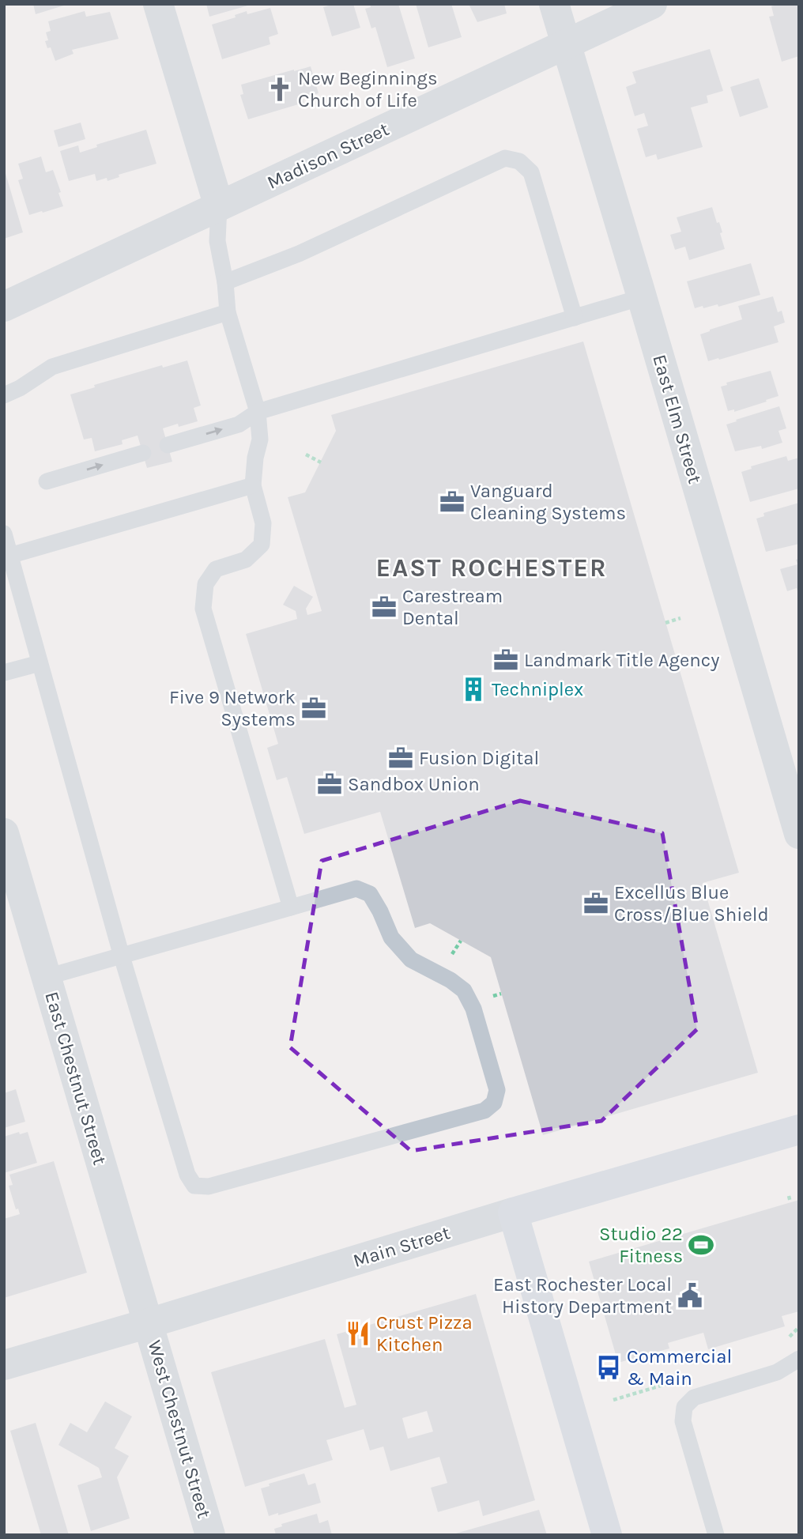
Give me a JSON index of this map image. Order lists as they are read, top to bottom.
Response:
{
  "streets": {
    "street": [
      "Madison Street",
      "East Elm Street",
      "East Chestnut Street",
      "Main Street",
      "West Chestnut Street"
    ]
  },
  "crossings": [
    ["Madison Street", "East Elm Street"],
    ["East Chestnut Street", "Main Street"],
    ["East Chestnut Street", "West Chestnut Street"],
    ["Main Street", "West Chestnut Street"]
  ],
  "districts": ["EAST ROCHESTER"],
  "places": {
    "church": ["New Beginnings Church of Life"],
    "office": [
      "Vanguard Cleaning Systems",
      "Carestream Dental",
      "Landmark Title Agency",
      "Five 9 Network Systems",
      "Fusion Digital",
      "Sandbox Union",
      "Excellus Blue Cross/Blue Shield"
    ],
    "building": ["Techniplex"],
    "sports": ["Studio 22 Fitness"],
    "public building": ["East Rochester Local History Department"],
    "restaurant": ["Crust Pizza Kitchen"],
    "bus stop": ["Commercial & Main"]
  }
}
